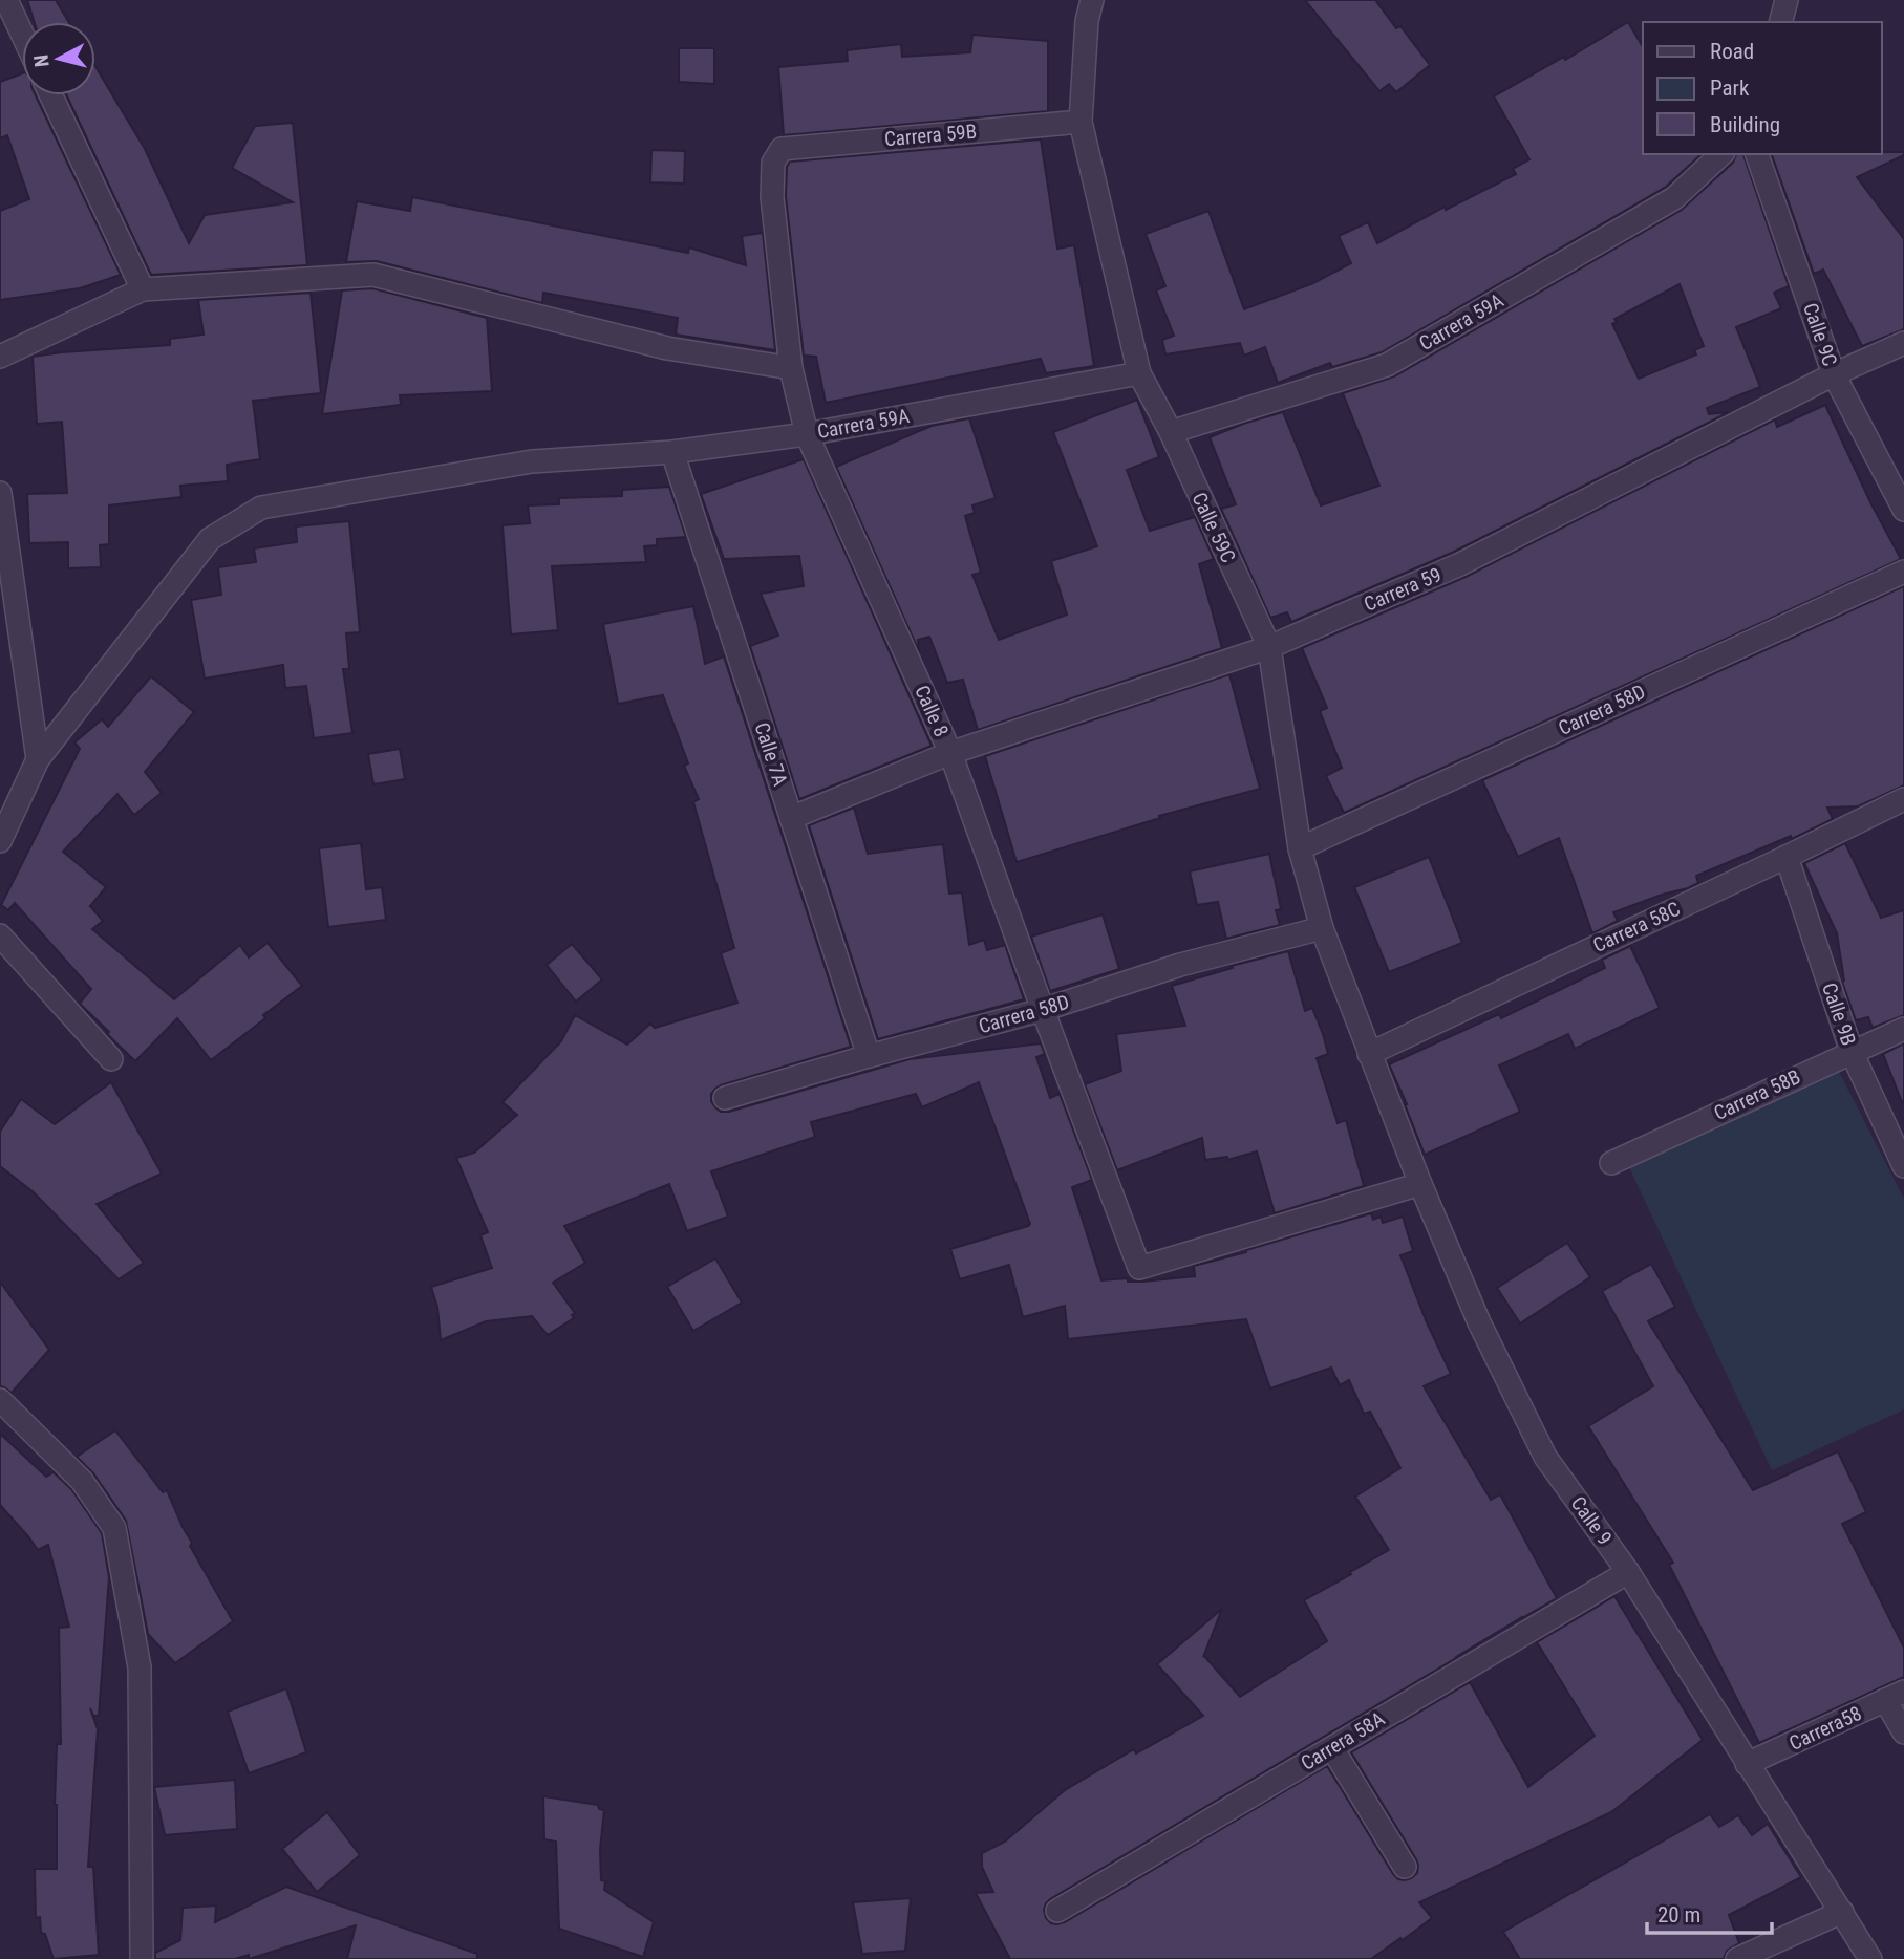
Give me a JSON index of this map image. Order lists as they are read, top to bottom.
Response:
{
  "streets": {
    "street": [
      "Carrera 59B",
      "Carrera 59A",
      "Calle 9C",
      "Calle 59C",
      "Carrera 59",
      "Carrera 58D",
      "Calle 8",
      "Calle 7A",
      "Carrera 58C",
      "Calle 9B",
      "Carrera 58B",
      "Calle 9",
      "Carrera58",
      "Carrera 58A"
    ]
  },
  "crossings": [
    ["Carrera 59B", "Calle 59C"],
    ["Carrera 59B", "Calle 8"],
    ["Carrera 59A", "Calle 59C"],
    ["Carrera 59A", "Calle 8"],
    ["Carrera 59A", "Calle 7A"],
    ["Calle 9C", "Carrera 59"],
    ["Calle 59C", "Carrera 59"],
    ["Calle 59C", "Carrera 58D"],
    ["Calle 59C", "Carrera 58C"],
    ["Calle 59C", "Calle 9"],
    ["Carrera 59", "Calle 8"],
    ["Carrera 59", "Calle 7A"],
    ["Carrera 58D", "Calle 8"],
    ["Carrera 58D", "Calle 7A"],
    ["Calle 8", "Calle 9"],
    ["Carrera 58C", "Calle 9B"],
    ["Carrera 58C", "Calle 9"],
    ["Calle 9B", "Carrera 58B"],
    ["Calle 9", "Carrera58"],
    ["Calle 9", "Carrera 58A"]
  ],
  "legend": ["Road", "Park", "Building"],
  "scale_bar": "20 m",
  "north": "left"
}
